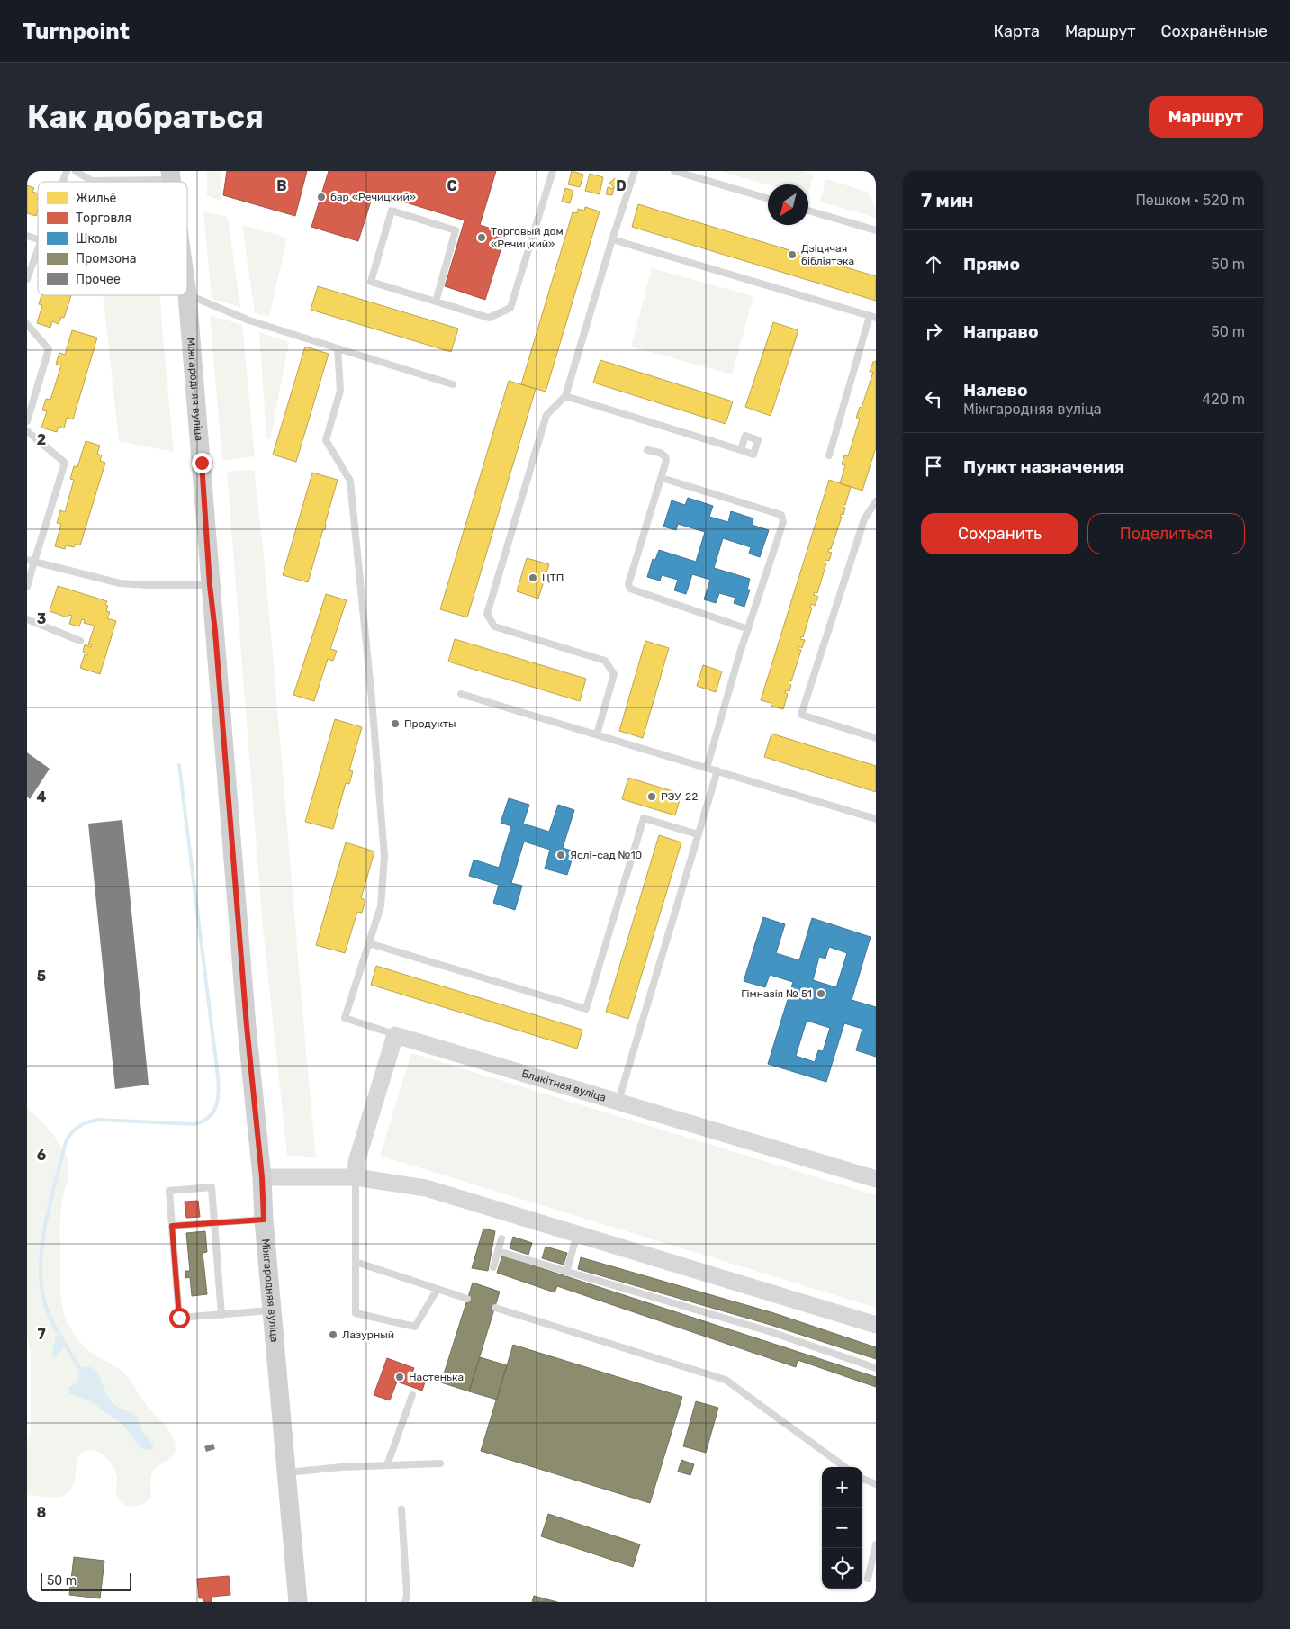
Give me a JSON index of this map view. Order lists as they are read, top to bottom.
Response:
{
  "streets": {
    "main road": ["Міжгародняя вуліца"],
    "street": ["Блакітная вуліца"]
  },
  "places": [
    "бар «Речицкий»",
    "Торговый дом «Речицкий»",
    "Дзіцячая бібліятэка",
    "ЦТП",
    "Продукты",
    "РЭУ-22",
    "Яслі-сад №10",
    "Гімназія № 51",
    "Лазурный",
    "Настенька"
  ],
  "legend": [
    "Жильё",
    "Торговля",
    "Школы",
    "Промзона",
    "Прочее"
  ],
  "scale_bar": "50 m",
  "north": "bottom left",
  "page": {
    "header": "Turnpoint",
    "nav": ["Карта", "Маршрут", "Сохранённые"],
    "buttons": [
      "Маршрут",
      ["Сохранить", "Поделиться"]
    ],
    "title": "Как добраться",
    "heading": ["7 мин", "Пешком · 520 m"],
    "list": [
      ["Прямо", "50 m"],
      ["Направо", "50 m"],
      ["Налево", "Міжгародняя вуліца", "420 m"],
      "Пункт назначения"
    ],
    "map_buttons": ["+", "−"],
    "scale": "50 m"
  },
  "grid": {
    "columns": ["B", "C", "D"],
    "rows": [
      "2",
      "3",
      "4",
      "5",
      "6",
      "7",
      "8"
    ]
  }
}
